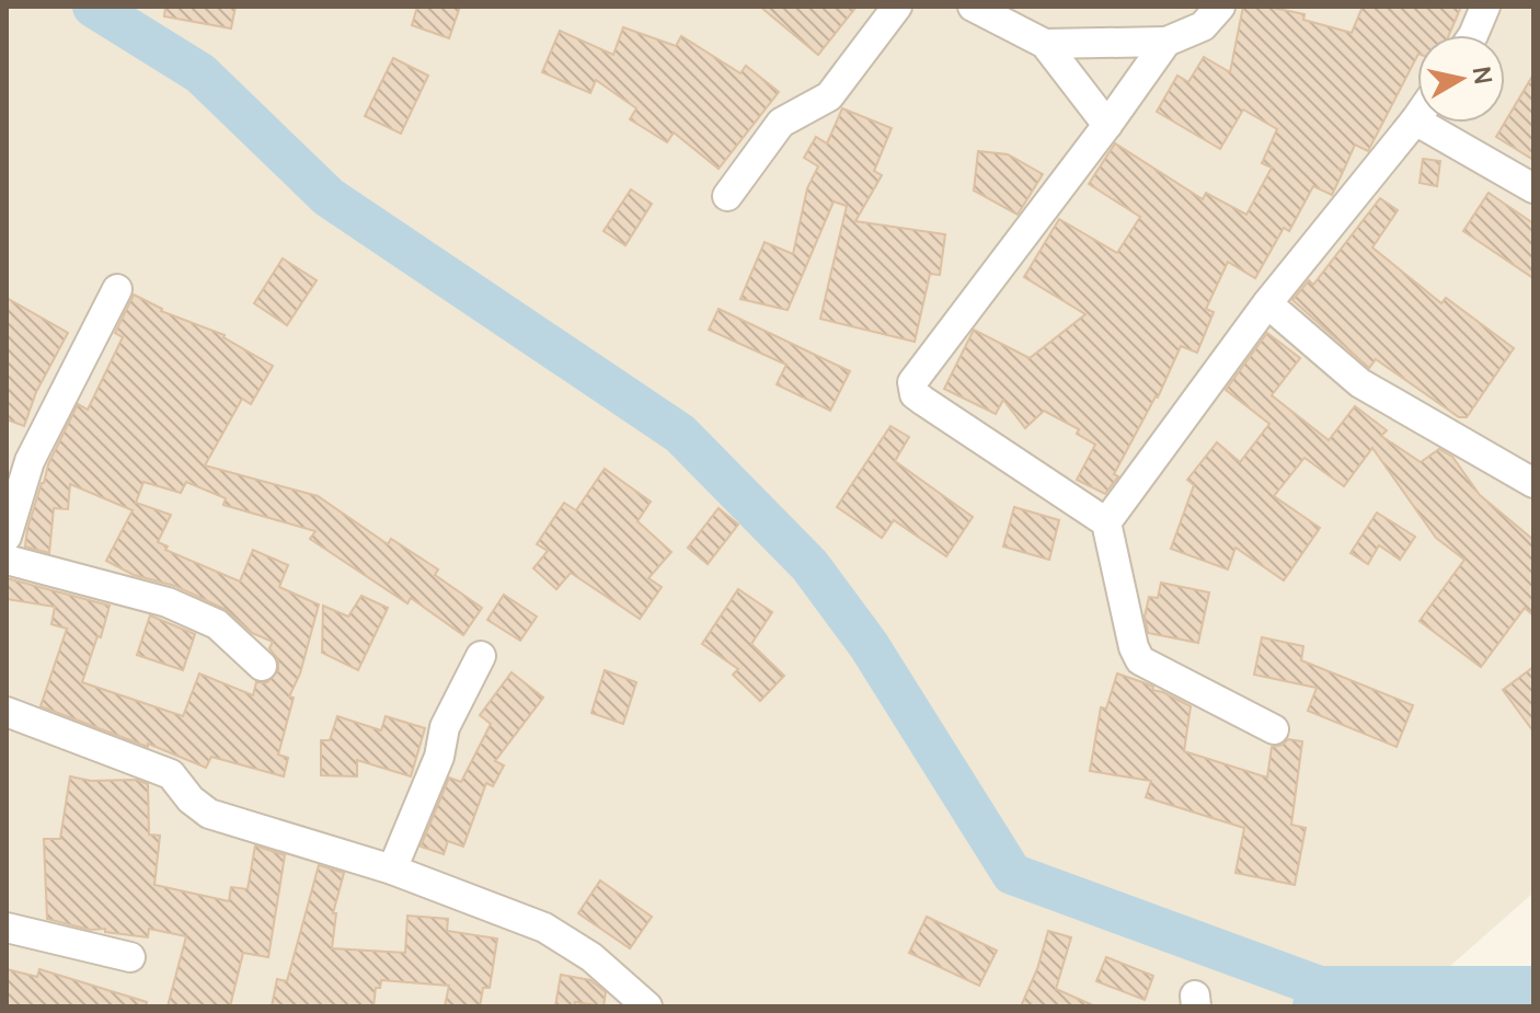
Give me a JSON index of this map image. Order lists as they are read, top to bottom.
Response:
{
  "north": "right"
}
